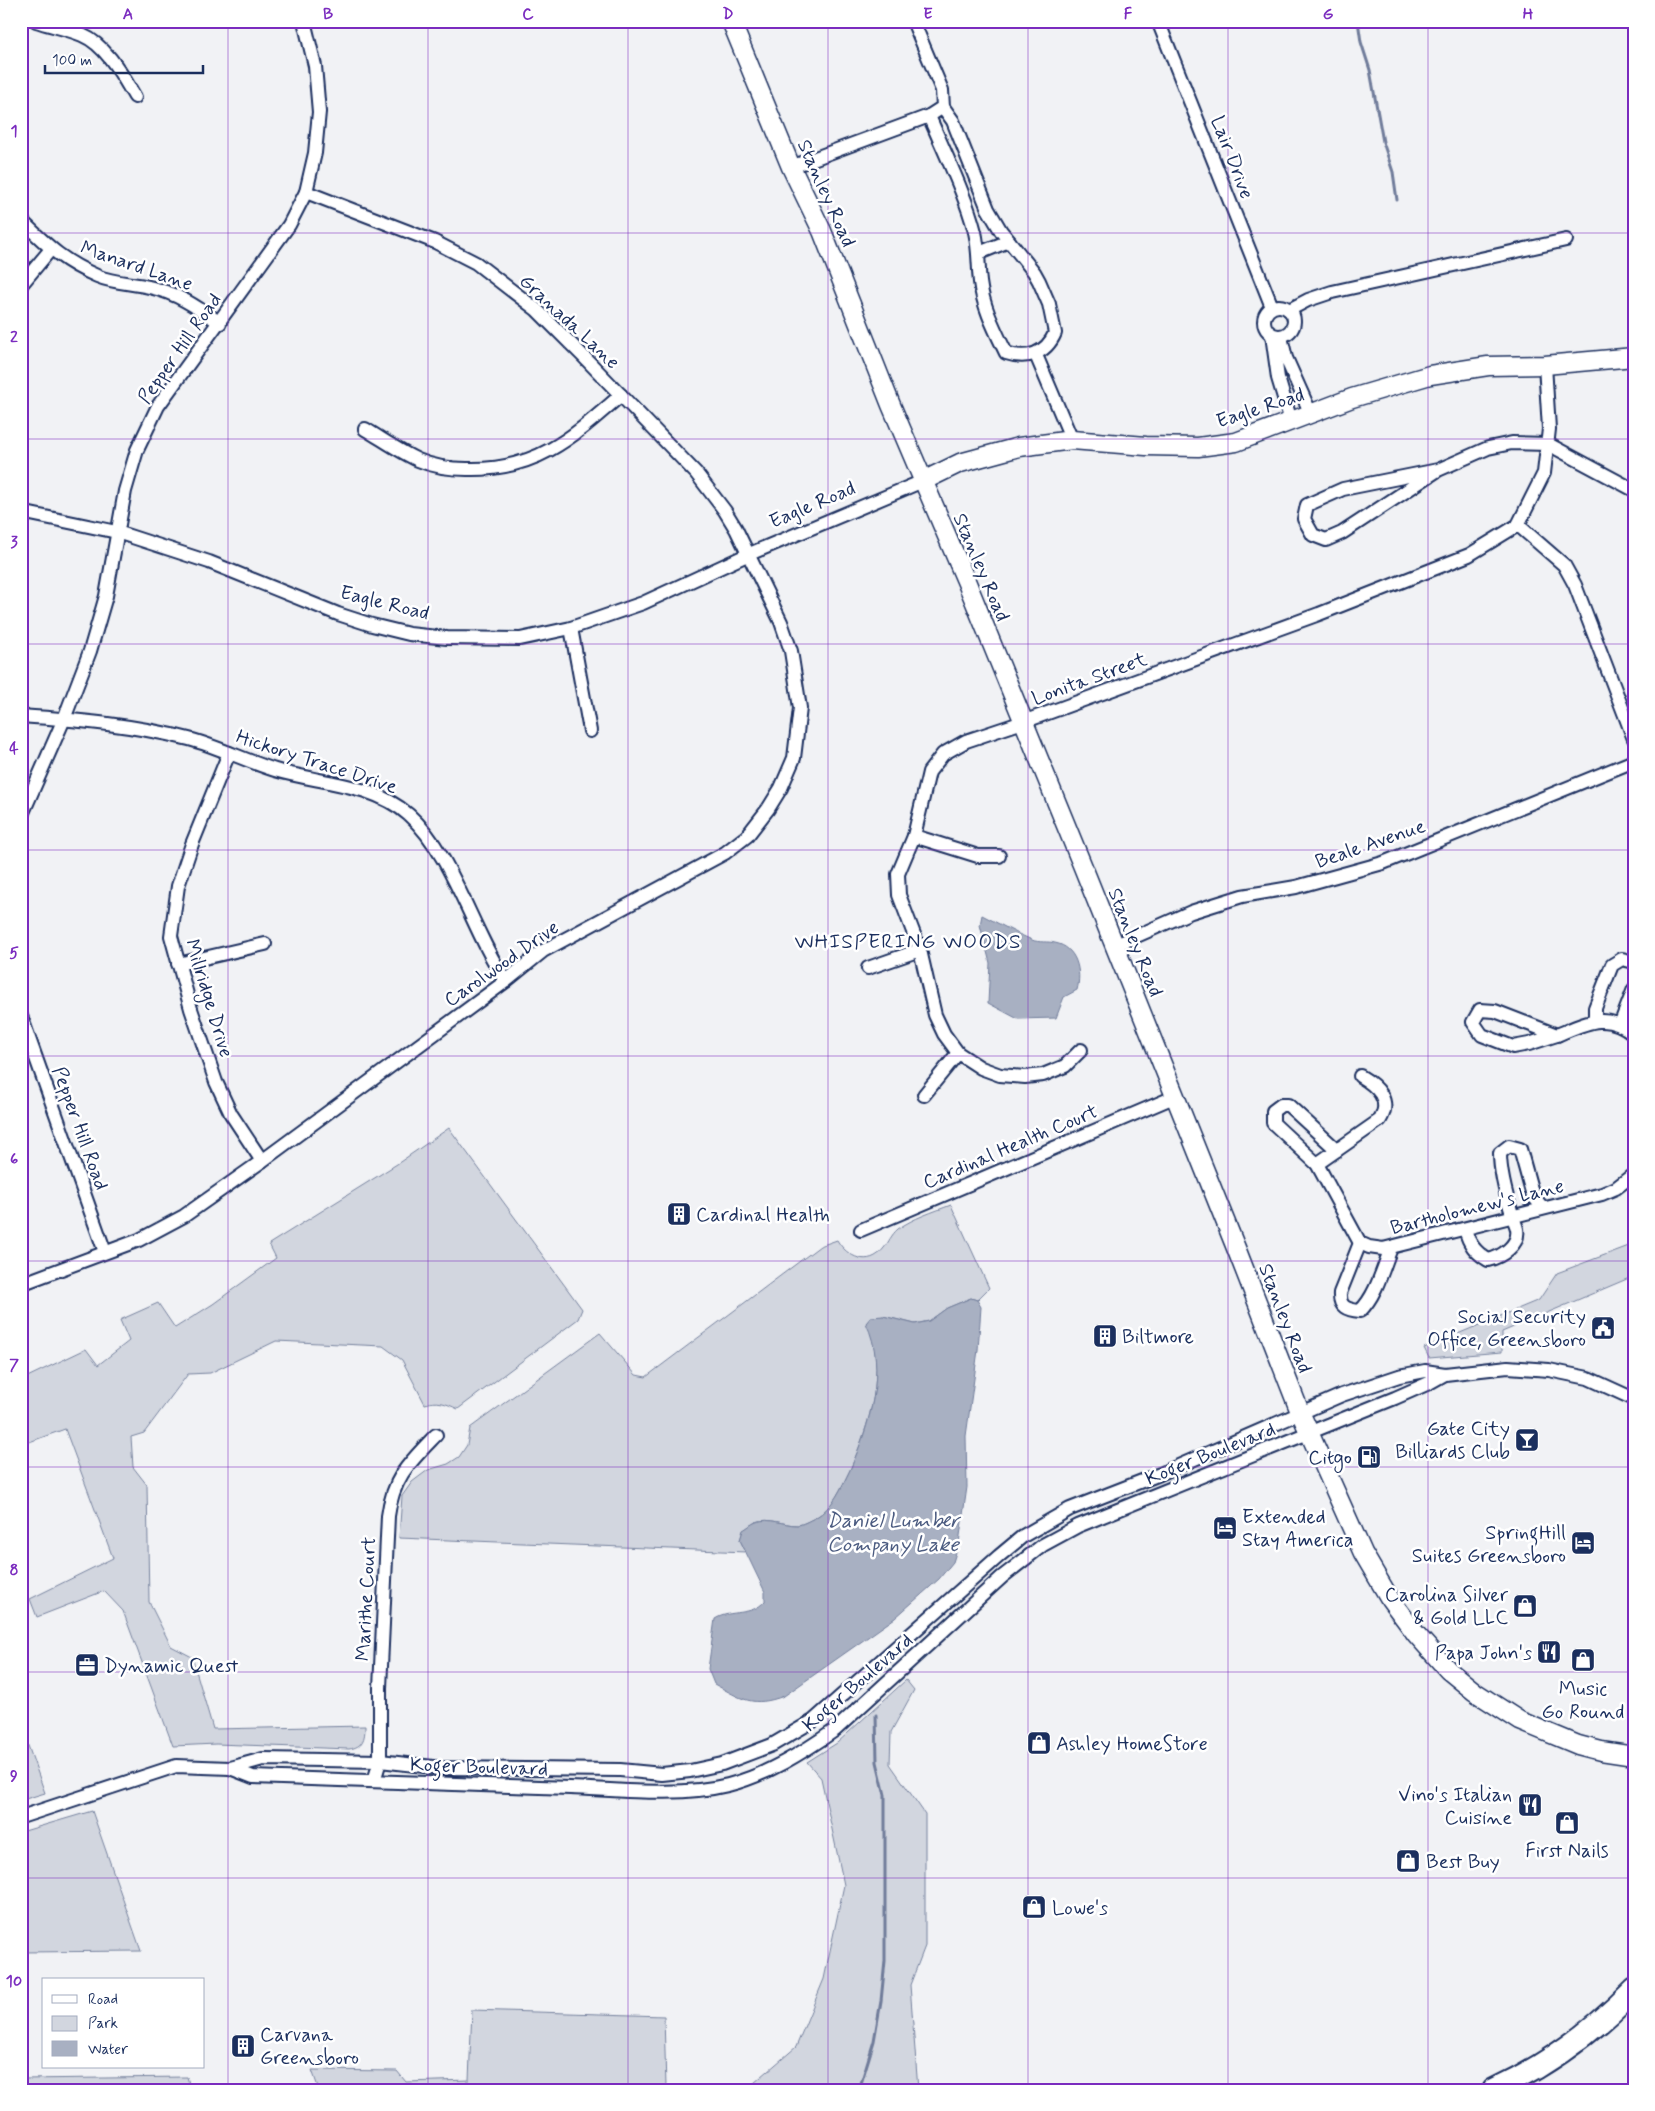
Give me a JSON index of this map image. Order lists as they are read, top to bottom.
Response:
{
  "streets": {
    "street": [
      "Lair Drive",
      "Stanley Road",
      "Manard Lane",
      "Granada Lane",
      "Pepper Hill Road",
      "Eagle Road",
      "Lonita Street",
      "Hickory Trace Drive",
      "Beale Avenue",
      "Carolwood Drive",
      "Millridge Drive",
      "Cardinal Health Court",
      "Bartholomew's Lane",
      "Koger Boulevard",
      "Marithe Court"
    ]
  },
  "crossings": [
    ["Stanley Road", "Eagle Road"],
    ["Stanley Road", "Lonita Street"],
    ["Stanley Road", "Beale Avenue"],
    ["Stanley Road", "Cardinal Health Court"],
    ["Stanley Road", "Koger Boulevard"],
    ["Manard Lane", "Pepper Hill Road"],
    ["Granada Lane", "Pepper Hill Road"],
    ["Granada Lane", "Eagle Road"],
    ["Granada Lane", "Carolwood Drive"],
    ["Pepper Hill Road", "Eagle Road"],
    ["Pepper Hill Road", "Hickory Trace Drive"],
    ["Pepper Hill Road", "Carolwood Drive"],
    ["Eagle Road", "Carolwood Drive"],
    ["Hickory Trace Drive", "Carolwood Drive"],
    ["Hickory Trace Drive", "Millridge Drive"],
    ["Carolwood Drive", "Millridge Drive"],
    ["Koger Boulevard", "Marithe Court"]
  ],
  "districts": ["WHISPERING WOODS"],
  "water": ["Daniel Lumber Company Lake"],
  "places": {
    "building": ["Cardinal Health", "Biltmore", "Carvana Greensboro"],
    "public building": ["Social Security Office, Greensboro"],
    "bar": ["Gate City Billiards Club"],
    "fuel station": ["Citgo"],
    "hotel": ["Extended Stay America", "SpringHill Suites Greensboro"],
    "shop": [
      "Carolina Silver & Gold LLC",
      "Music Go Round",
      "Ashley HomeStore",
      "First Nails",
      "Best Buy",
      "Lowe's"
    ],
    "restaurant": ["Papa John's", "Vino's Italian Cuisine"],
    "office": ["Dynamic Quest"]
  },
  "legend": ["Road", "Park", "Water"],
  "scale_bar": "100 m",
  "grid": {
    "columns": [
      "A",
      "B",
      "C",
      "D",
      "E",
      "F",
      "G",
      "H"
    ],
    "rows": [
      "1",
      "2",
      "3",
      "4",
      "5",
      "6",
      "7",
      "8",
      "9",
      "10"
    ]
  }
}
